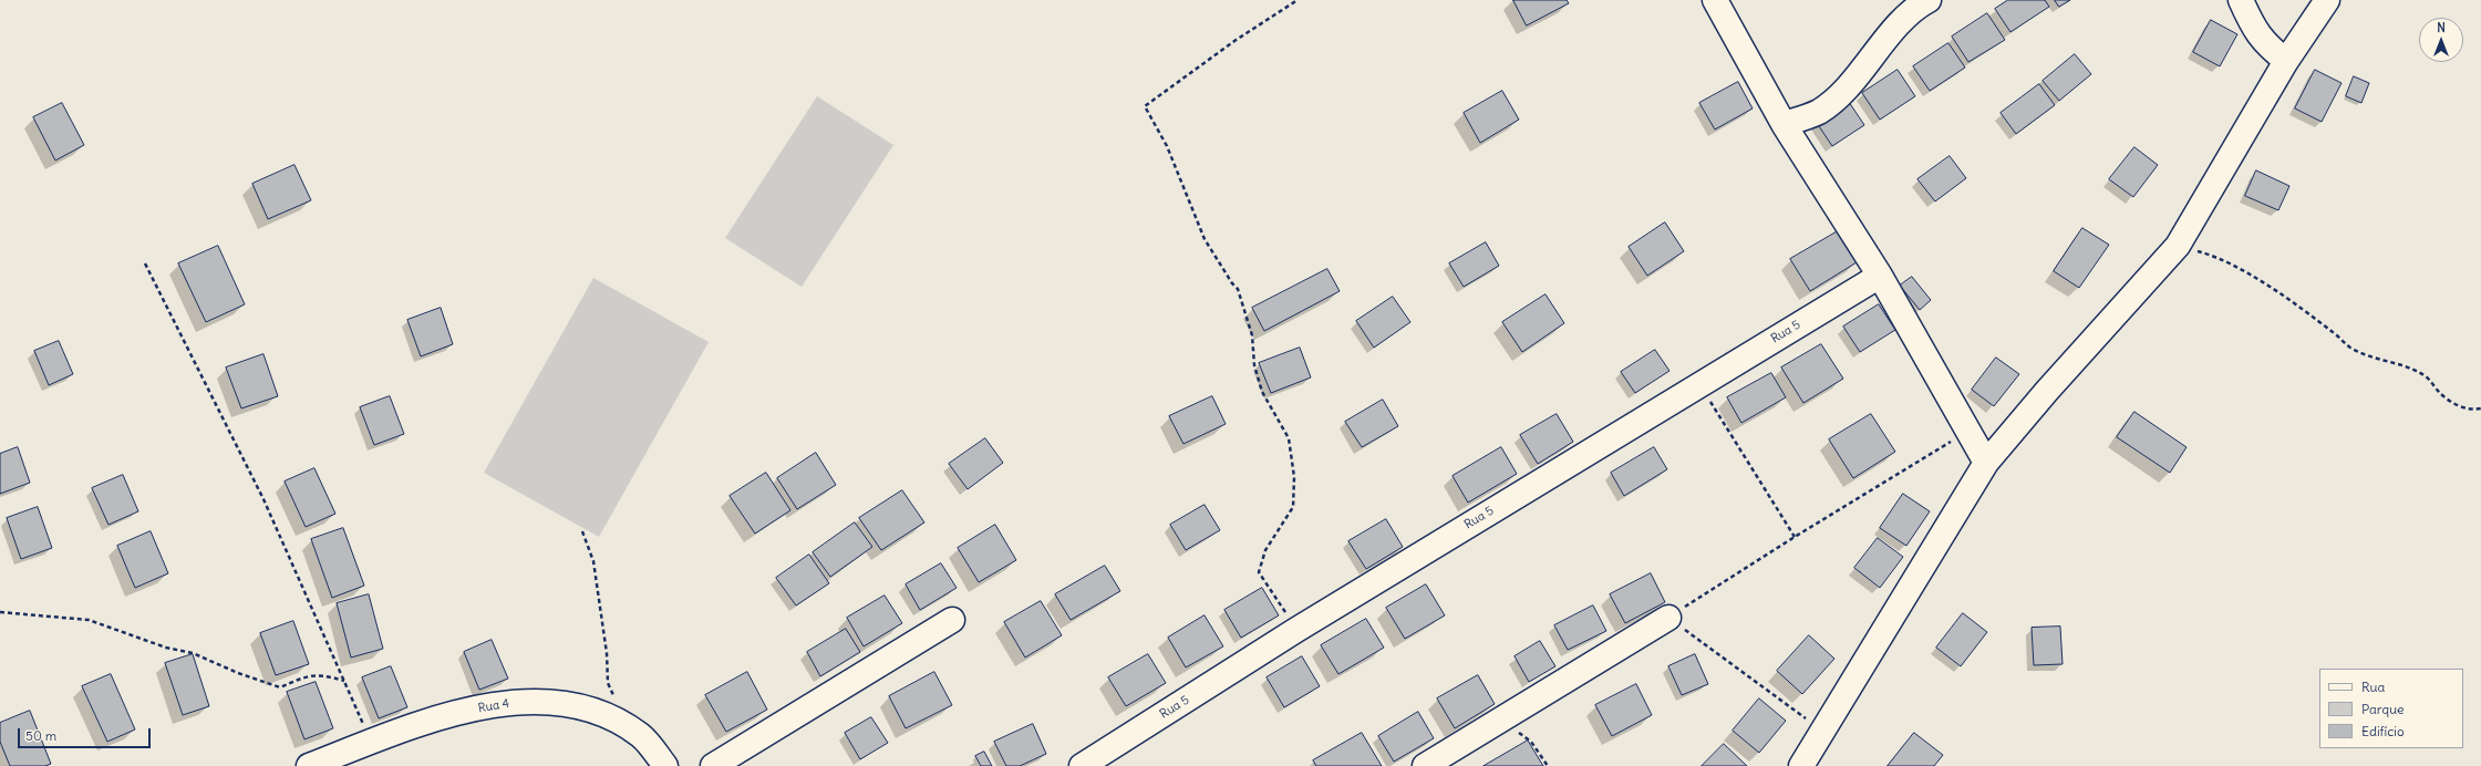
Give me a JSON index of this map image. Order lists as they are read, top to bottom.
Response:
{
  "streets": {
    "street": ["Rua 5", "Rua 4"]
  },
  "legend": ["Rua", "Parque", "Edifício"],
  "scale_bar": "50 m",
  "north": "top"
}
